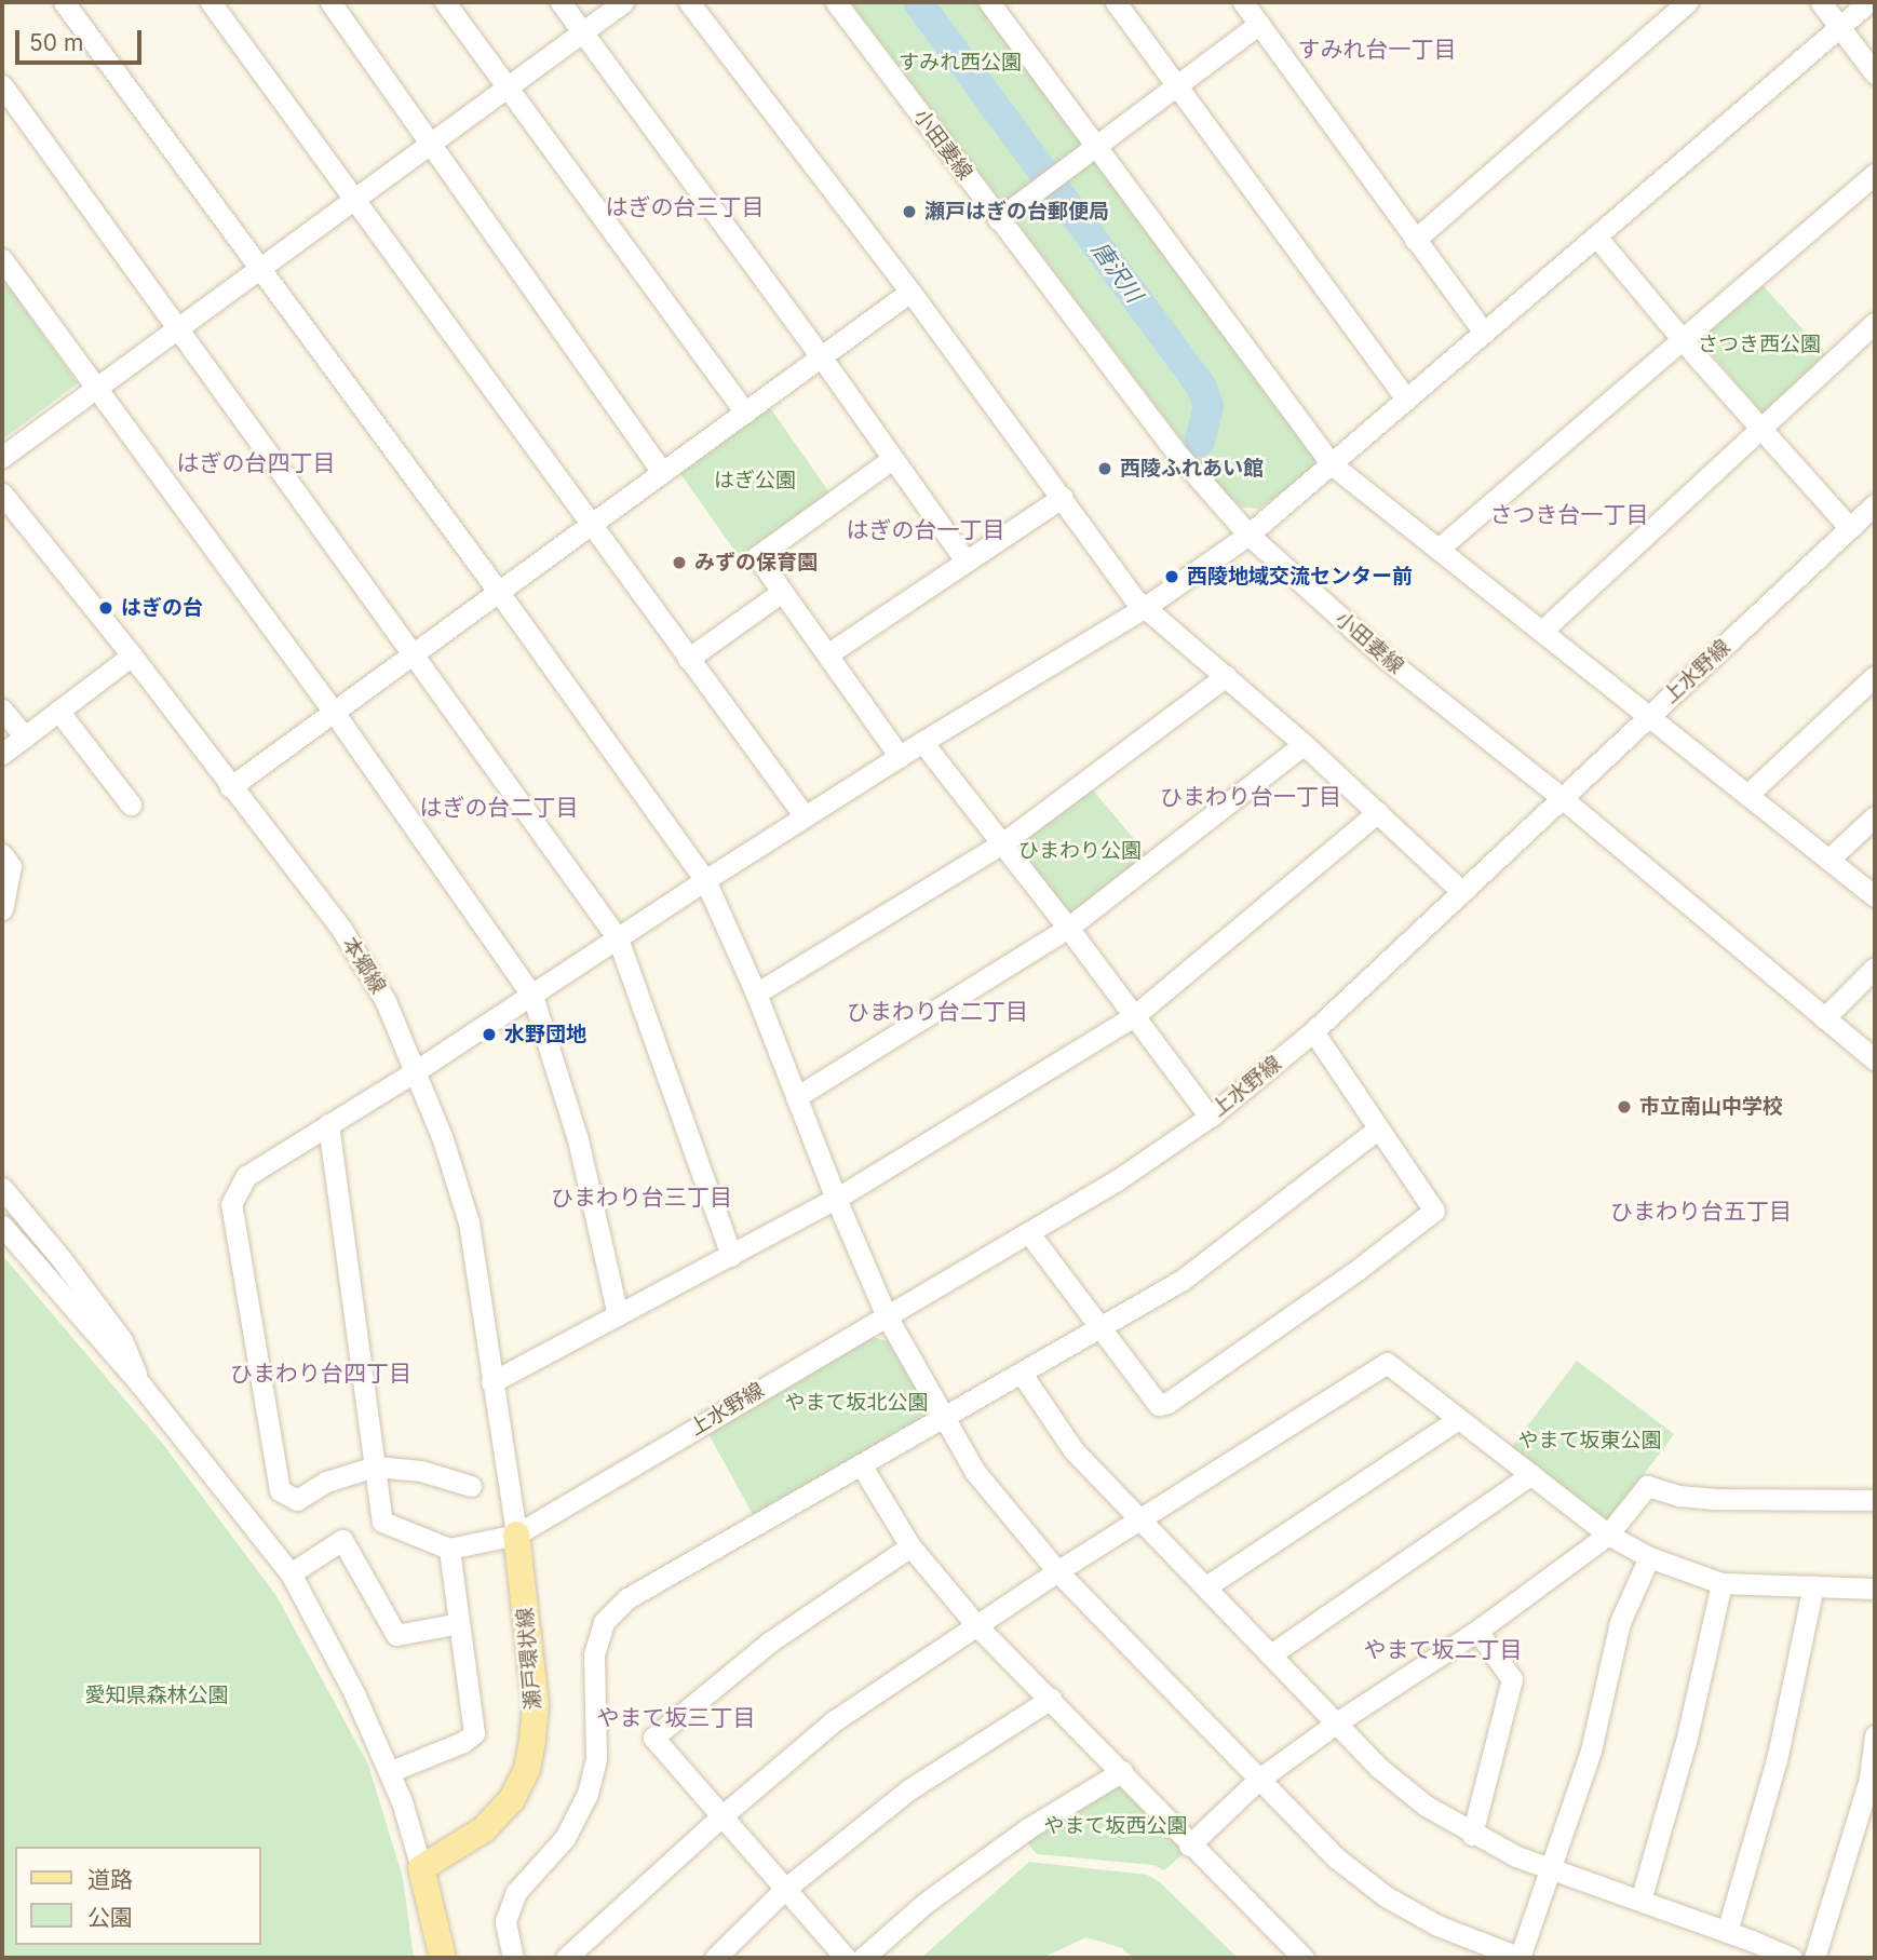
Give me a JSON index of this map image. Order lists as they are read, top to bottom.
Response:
{
  "streets": {
    "main road": ["瀬戸環状線"],
    "street": ["小田妻線", "上水野線", "本郷線"]
  },
  "crossings": [
    ["小田妻線", "上水野線"],
    ["上水野線", "本郷線"],
    ["上水野線", "瀬戸環状線"],
    ["本郷線", "瀬戸環状線"]
  ],
  "districts": [
    "すみれ台一丁目",
    "はぎの台三丁目",
    "はぎの台四丁目",
    "さつき台一丁目",
    "はぎの台一丁目",
    "ひまわり台一丁目",
    "はぎの台二丁目",
    "ひまわり台二丁目",
    "ひまわり台三丁目",
    "ひまわり台五丁目",
    "ひまわり台四丁目",
    "やまて坂二丁目",
    "やまて坂三丁目"
  ],
  "water": ["唐沢川"],
  "parks": [
    "すみれ西公園",
    "さつき西公園",
    "はぎ公園",
    "ひまわり公園",
    "やまて坂北公園",
    "やまて坂東公園",
    "愛知県森林公園",
    "やまて坂西公園"
  ],
  "places": [
    "瀬戸はぎの台郵便局",
    "西陵ふれあい館",
    "みずの保育園",
    "西陵地域交流センター前",
    "はぎの台",
    "水野団地",
    "市立南山中学校"
  ],
  "legend": ["道路", "公園"],
  "scale_bar": "50 m"
}
